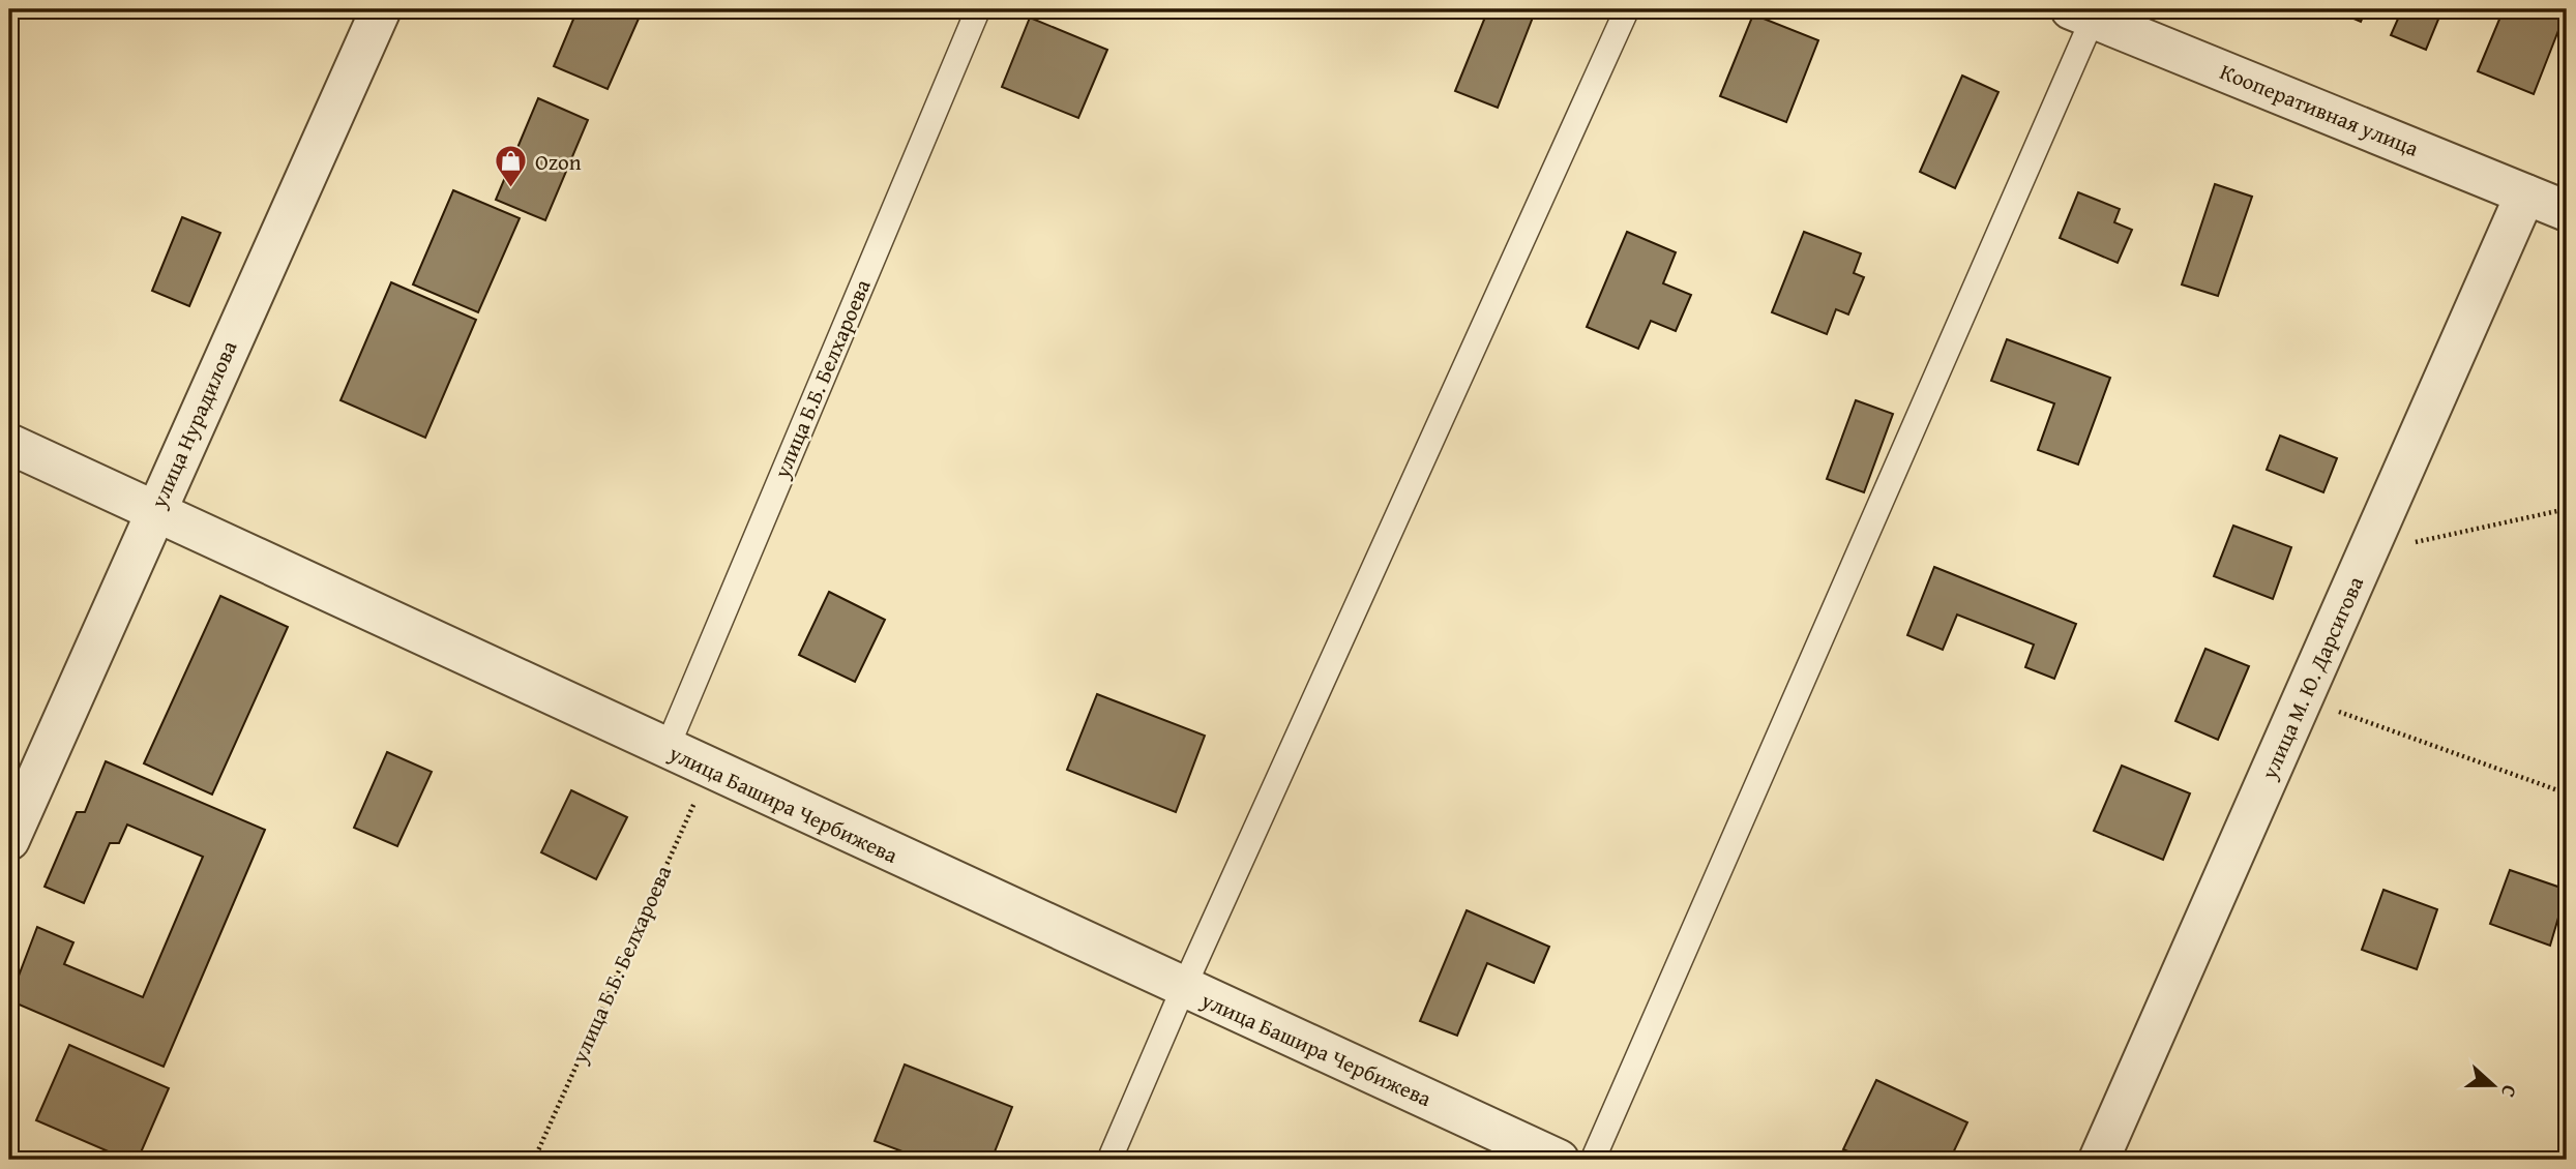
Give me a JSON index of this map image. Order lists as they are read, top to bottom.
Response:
{
  "streets": {
    "street": [
      "Кооперативная улица",
      "улица Нурадилова",
      "улица М. Ю. Дарсигова",
      "улица Башира Чербижева"
    ],
    "lane": ["улица Б.Б. Белхароева"]
  },
  "crossings": [
    ["Кооперативная улица", "улица М. Ю. Дарсигова"],
    ["улица Б.Б. Белхароева", "улица Башира Чербижева"],
    ["улица Нурадилова", "улица Башира Чербижева"]
  ],
  "places": {
    "shop": ["Ozon"]
  },
  "north": "right"
}
